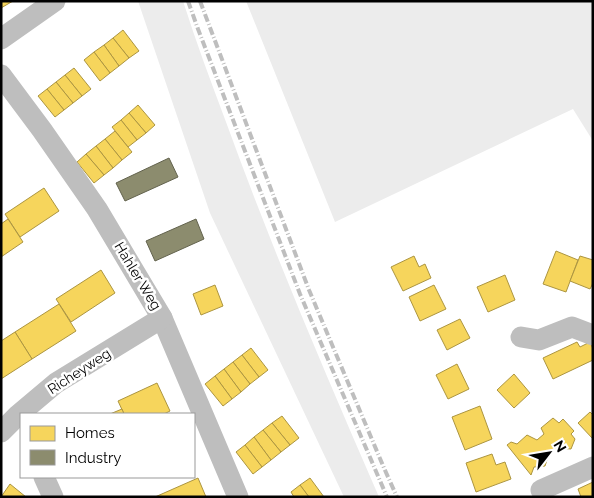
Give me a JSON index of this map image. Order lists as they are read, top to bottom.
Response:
{
  "streets": {
    "street": ["Hahler Weg", "Richeyweg"]
  },
  "crossings": [
    ["Hahler Weg", "Richeyweg"]
  ],
  "legend": ["Homes", "Industry"],
  "north": "top right"
}
